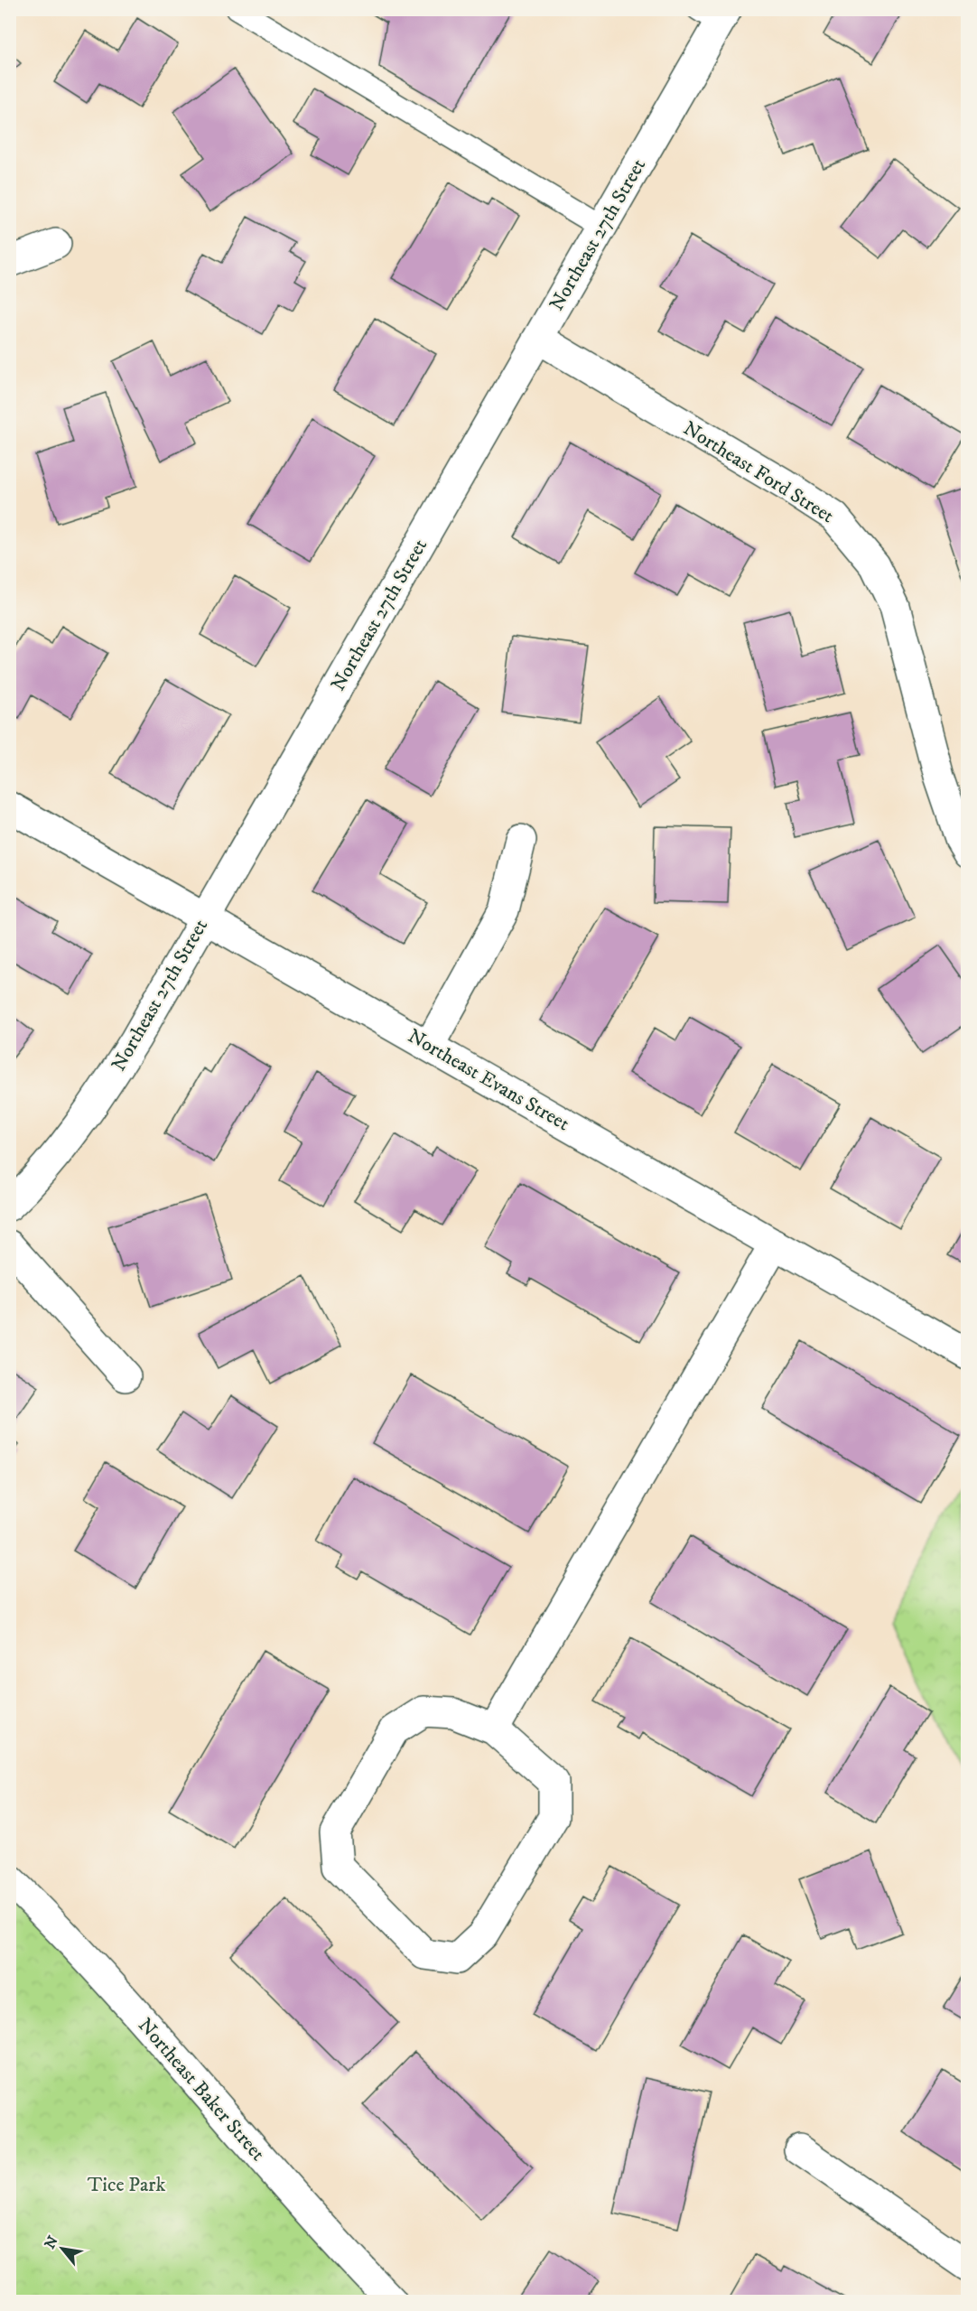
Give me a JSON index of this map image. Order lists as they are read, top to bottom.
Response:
{
  "streets": {
    "street": [
      "Northeast 27th Street",
      "Northeast Ford Street",
      "Northeast Evans Street",
      "Northeast Baker Street"
    ]
  },
  "crossings": [
    ["Northeast 27th Street", "Northeast Ford Street"],
    ["Northeast 27th Street", "Northeast Evans Street"]
  ],
  "parks": ["Tice Park"],
  "north": "top left"
}
